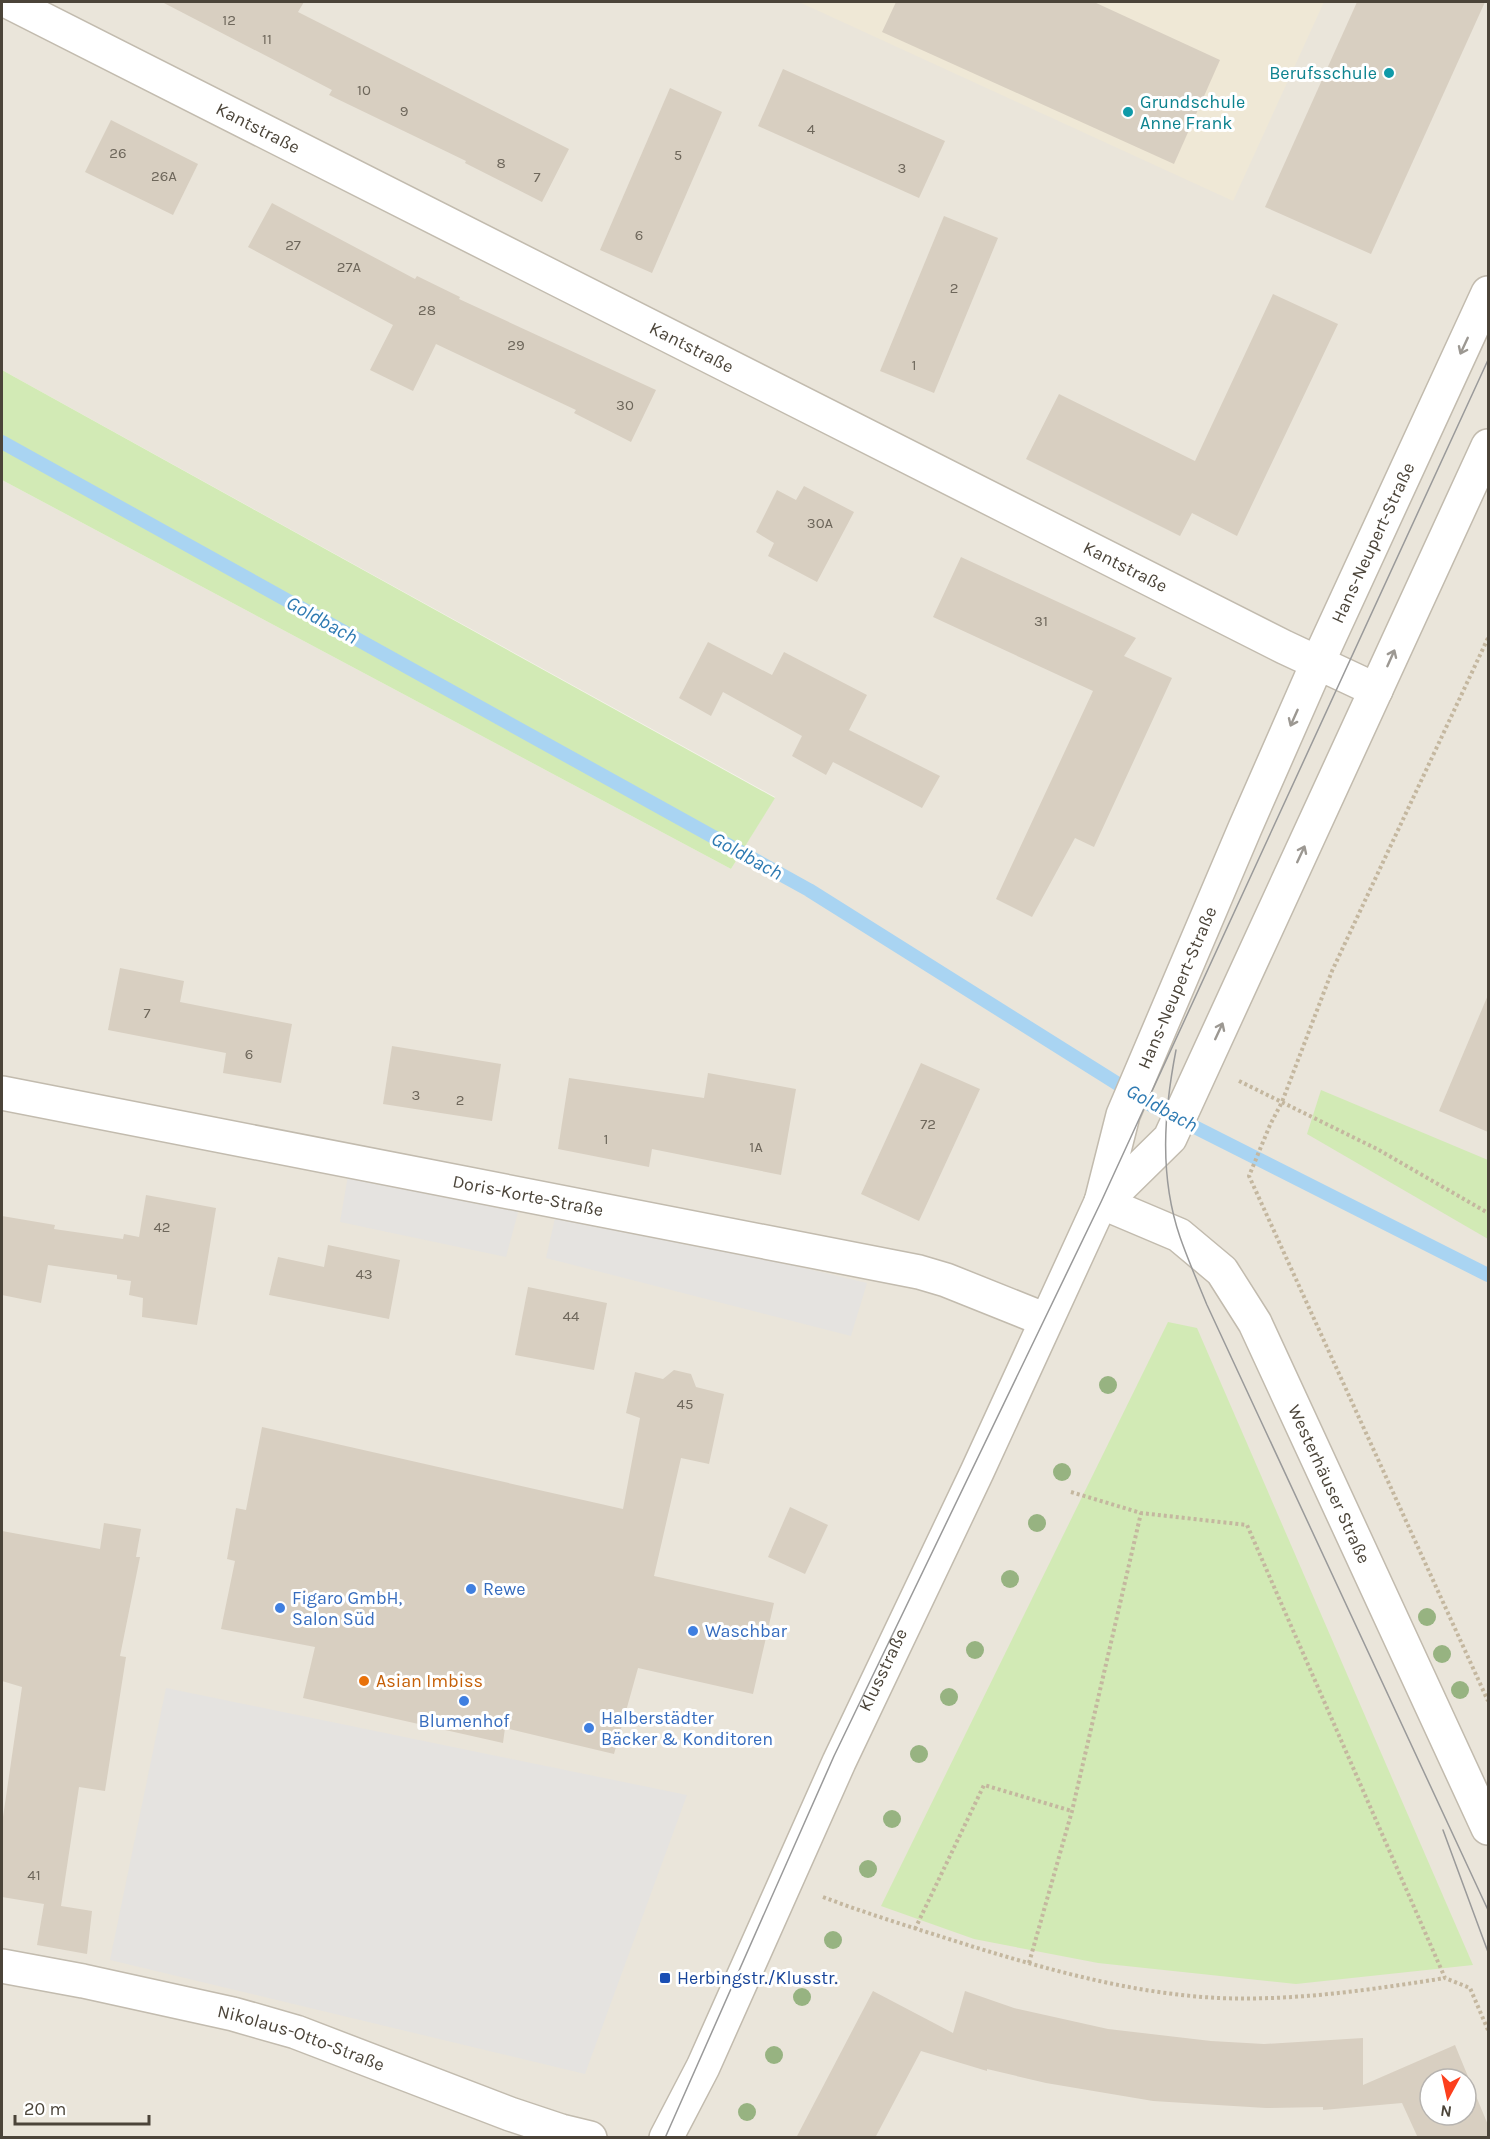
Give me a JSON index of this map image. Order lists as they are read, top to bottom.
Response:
{
  "streets": {
    "street": [
      "Kantstraße",
      "Hans-Neupert-Straße",
      "Doris-Korte-Straße",
      "Westerhäuser Straße",
      "Klusstraße",
      "Nikolaus-Otto-Straße"
    ]
  },
  "crossings": [
    ["Kantstraße", "Hans-Neupert-Straße"],
    ["Hans-Neupert-Straße", "Westerhäuser Straße"],
    ["Hans-Neupert-Straße", "Klusstraße"],
    ["Doris-Korte-Straße", "Klusstraße"],
    ["Westerhäuser Straße", "Klusstraße"]
  ],
  "water": ["Goldbach"],
  "places": {
    "other": [
      "Berufsschule",
      "Grundschule Anne Frank",
      "Rewe",
      "Figaro GmbH, Salon Süd",
      "Waschbar",
      "Asian Imbiss",
      "Blumenhof",
      "Halberstädter Bäcker & Konditoren"
    ],
    "transit": ["Herbingstr./Klusstr."]
  },
  "house_numbers": [
    "12",
    "11",
    "10",
    "9",
    "4",
    "26",
    "5",
    "8",
    "3",
    "26A",
    "7",
    "6",
    "27",
    "27A",
    "2",
    "28",
    "29",
    "1",
    "30",
    "30A",
    "31",
    "7",
    "6",
    "3",
    "2",
    "72",
    "1",
    "1A",
    "42",
    "43",
    "44",
    "45",
    "41"
  ],
  "scale_bar": "20 m",
  "north": "bottom"
}
